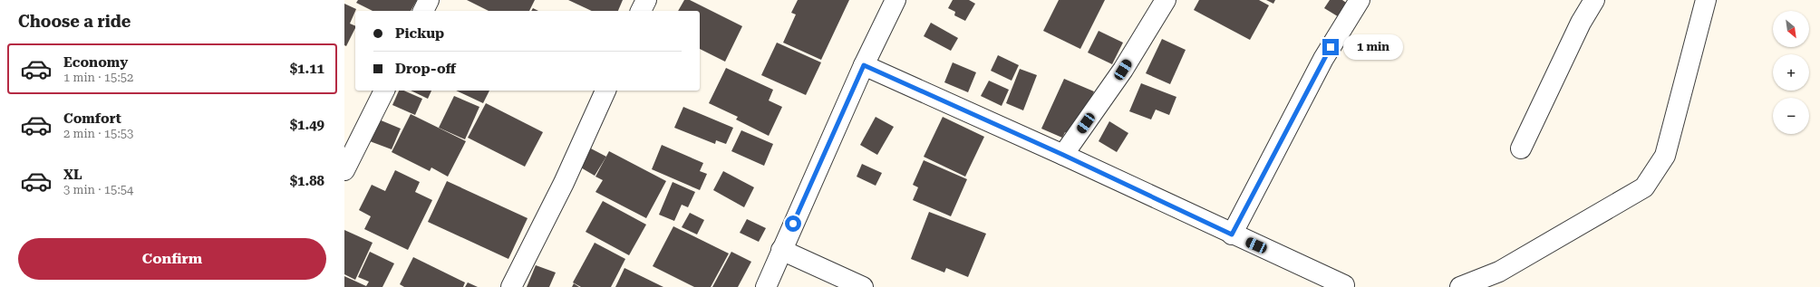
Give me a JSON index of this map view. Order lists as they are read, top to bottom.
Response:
{
  "north": "bottom right",
  "page": {
    "heading": "Choose a ride",
    "map_buttons": ["+", "−"],
    "banner": ["Pickup", "Drop-off"],
    "bubble": "1 min",
    "list": [
      {
        "name": "Economy",
        "note": "1 min · 15:52",
        "value": "$1.11"
      },
      {
        "name": "Comfort",
        "note": "2 min · 15:53",
        "value": "$1.49"
      },
      {
        "name": "XL",
        "note": "3 min · 15:54",
        "value": "$1.88"
      }
    ],
    "buttons": "Confirm"
  }
}
